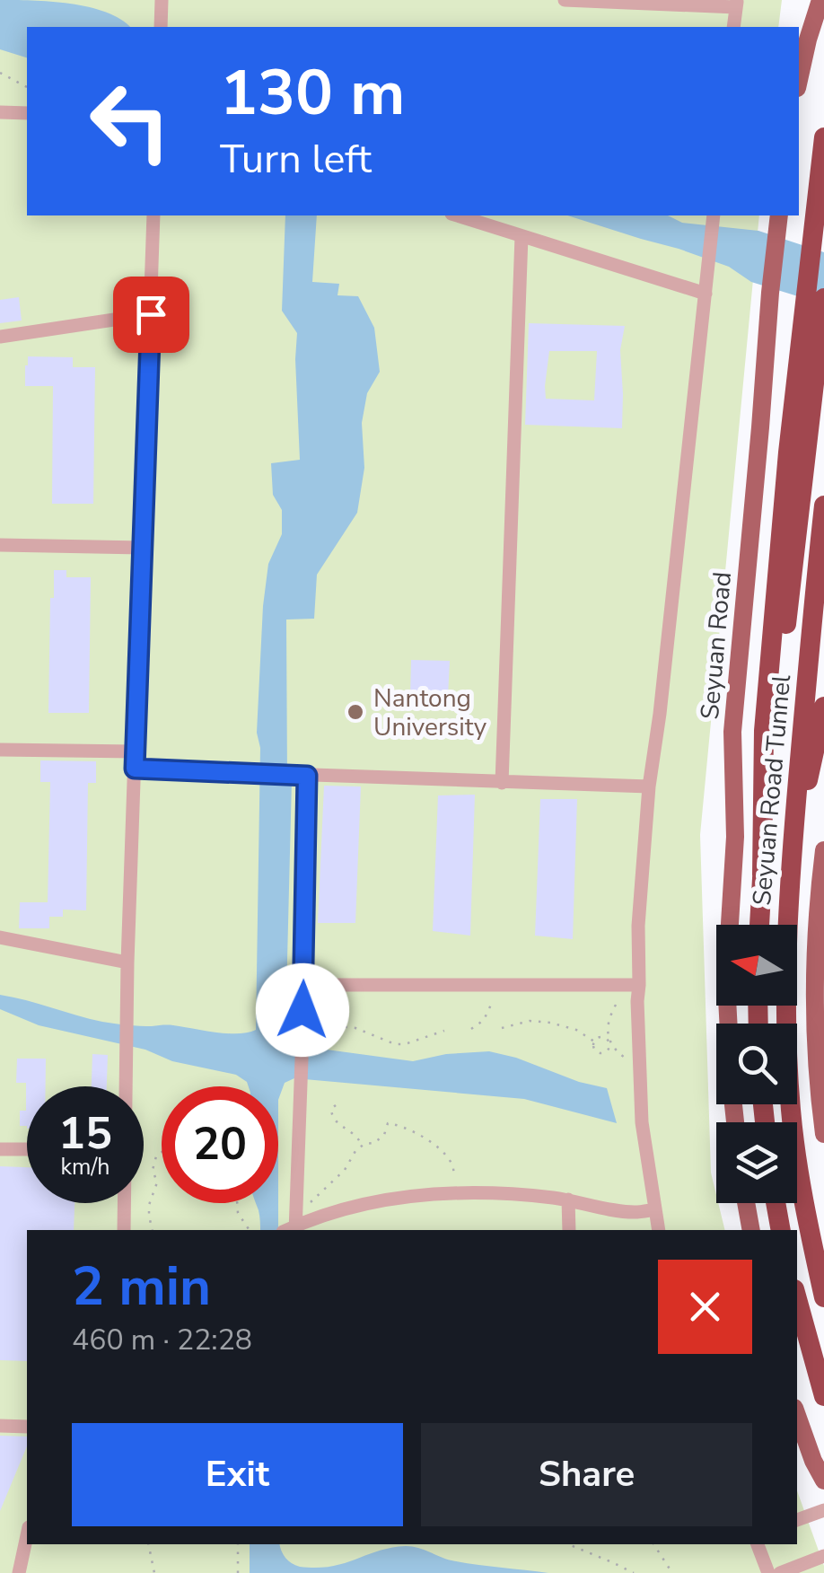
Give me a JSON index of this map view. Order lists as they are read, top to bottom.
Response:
{
  "streets": {
    "highway": ["Seyuan Road Tunnel"],
    "main road": ["Seyuan Road"]
  },
  "places": ["Nantong University"],
  "north": "left",
  "page": {
    "turn": ["130 m", "Turn left"],
    "speed": "15 km/h",
    "limit": "20",
    "heading": ["2 min", "460 m · 22:28"],
    "buttons": ["Exit", "Share"]
  }
}
